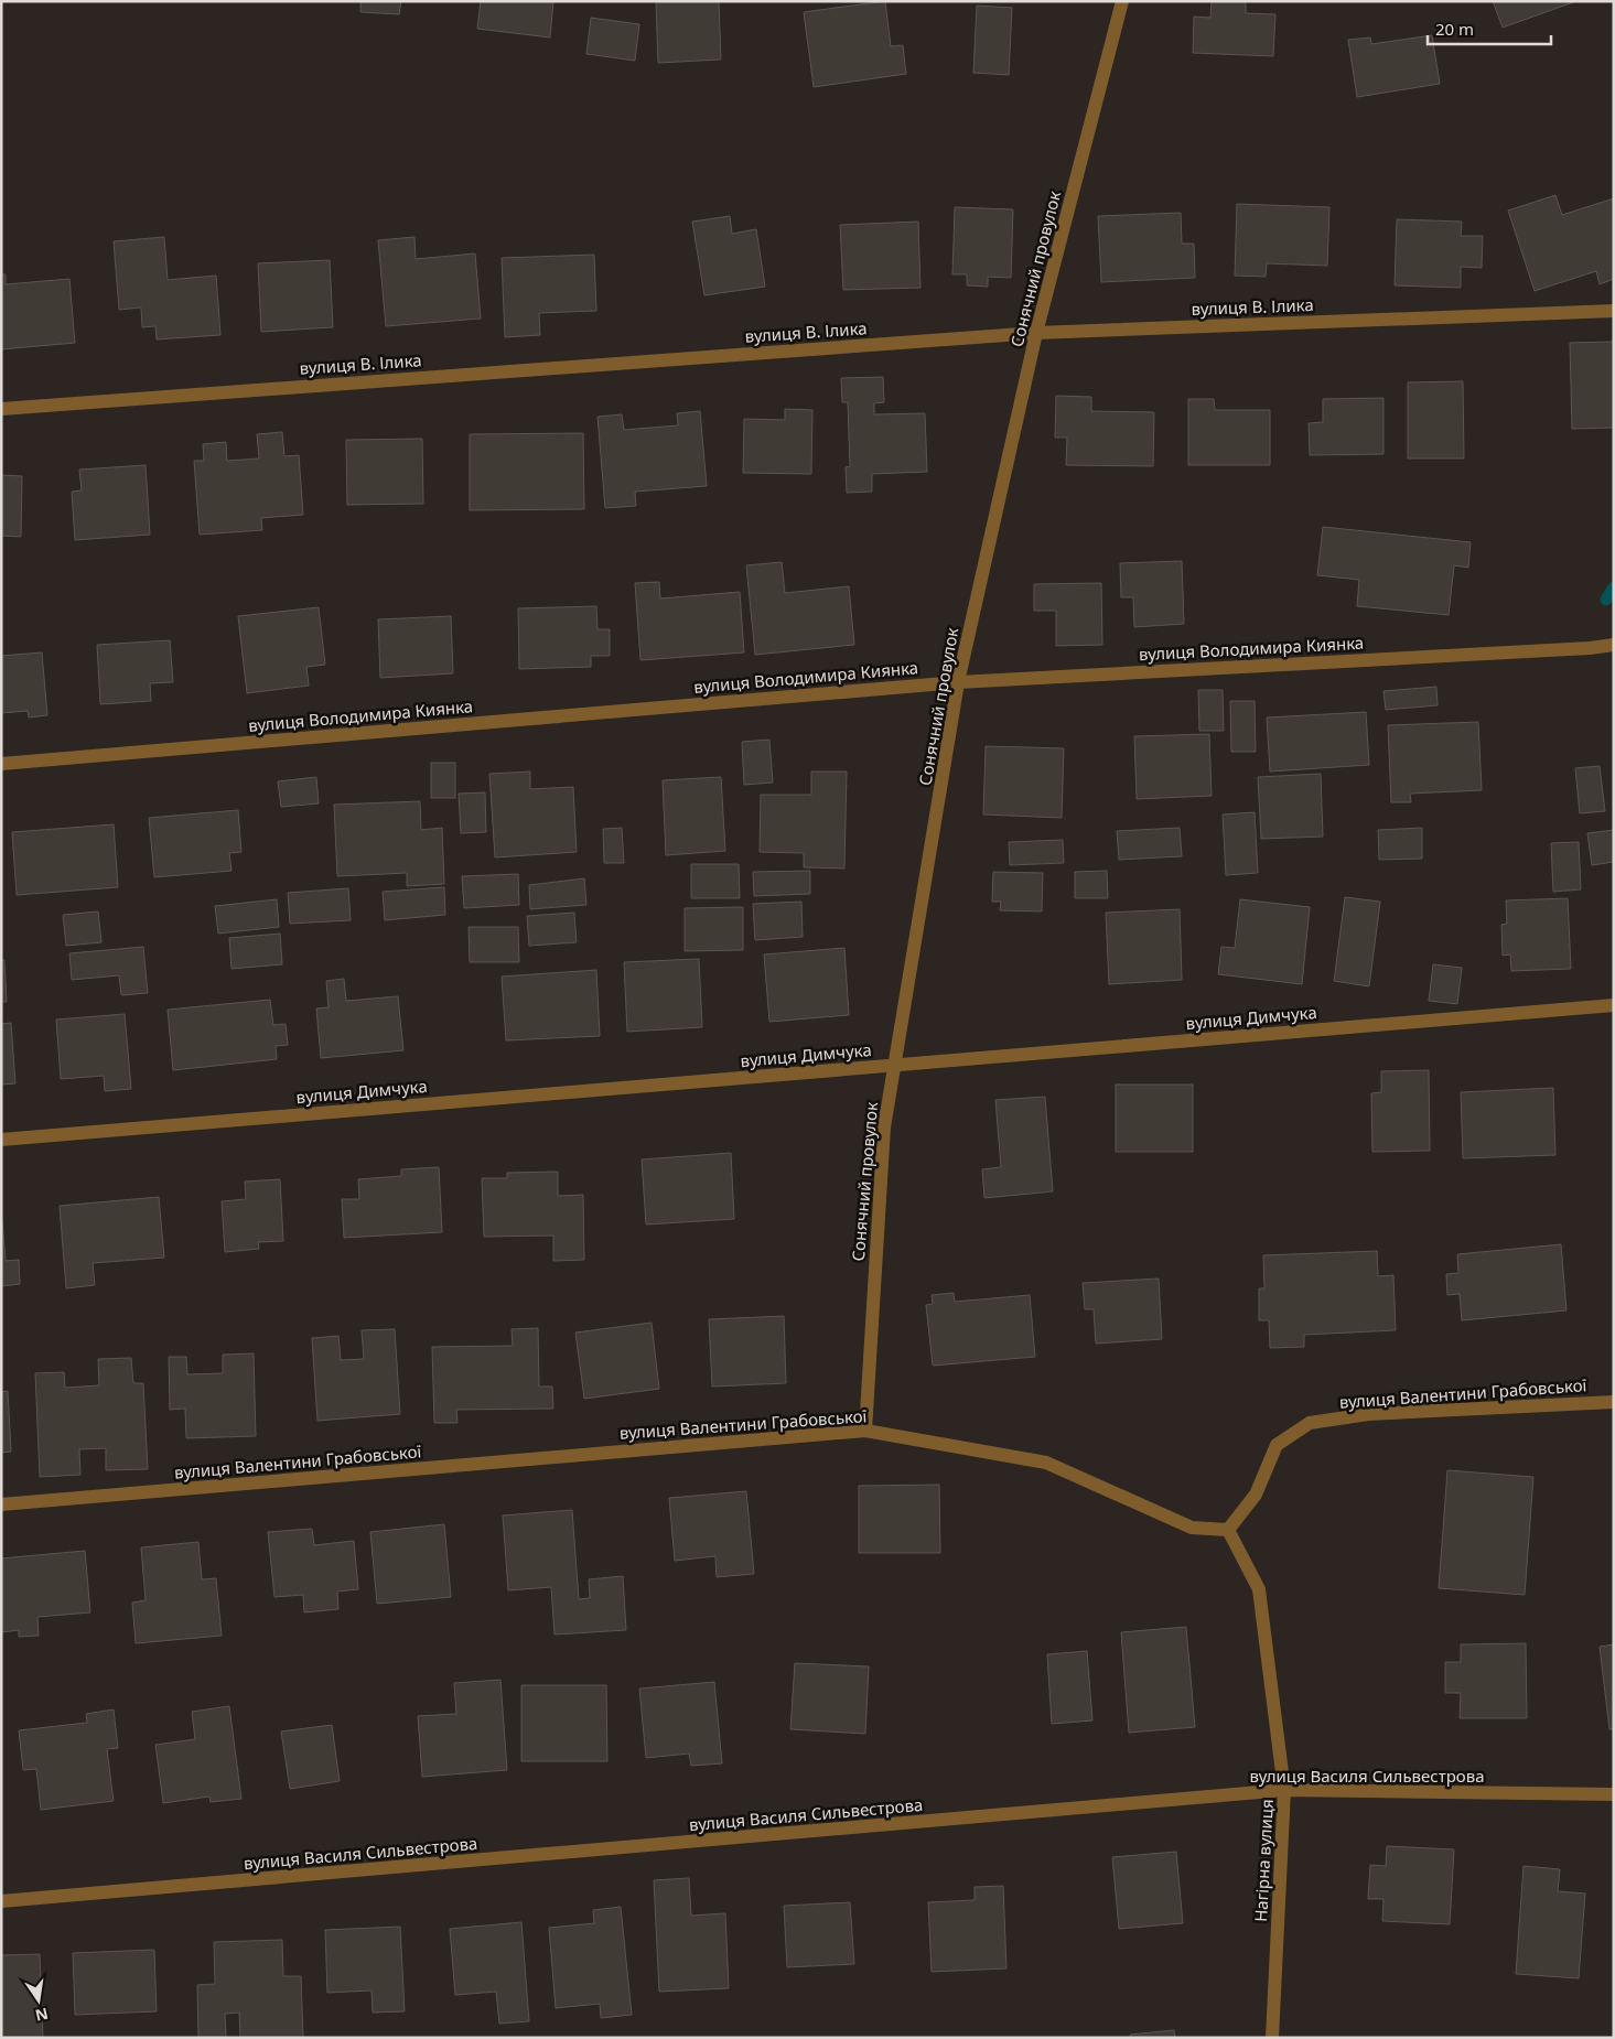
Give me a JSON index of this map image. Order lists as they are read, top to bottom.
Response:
{
  "streets": {
    "street": [
      "Сонячний провулок",
      "вулиця В. Ілика",
      "вулиця Володимира Киянка",
      "вулиця Димчука",
      "вулиця Валентини Грабовської",
      "вулиця Василя Сильвестрова",
      "Нагірна вулиця"
    ]
  },
  "crossings": [
    ["Сонячний провулок", "вулиця В. Ілика"],
    ["Сонячний провулок", "вулиця Володимира Киянка"],
    ["Сонячний провулок", "вулиця Димчука"],
    ["Сонячний провулок", "вулиця Валентини Грабовської"],
    ["вулиця Валентини Грабовської", "Нагірна вулиця"],
    ["вулиця Василя Сильвестрова", "Нагірна вулиця"]
  ],
  "scale_bar": "20 m",
  "north": "bottom"
}
